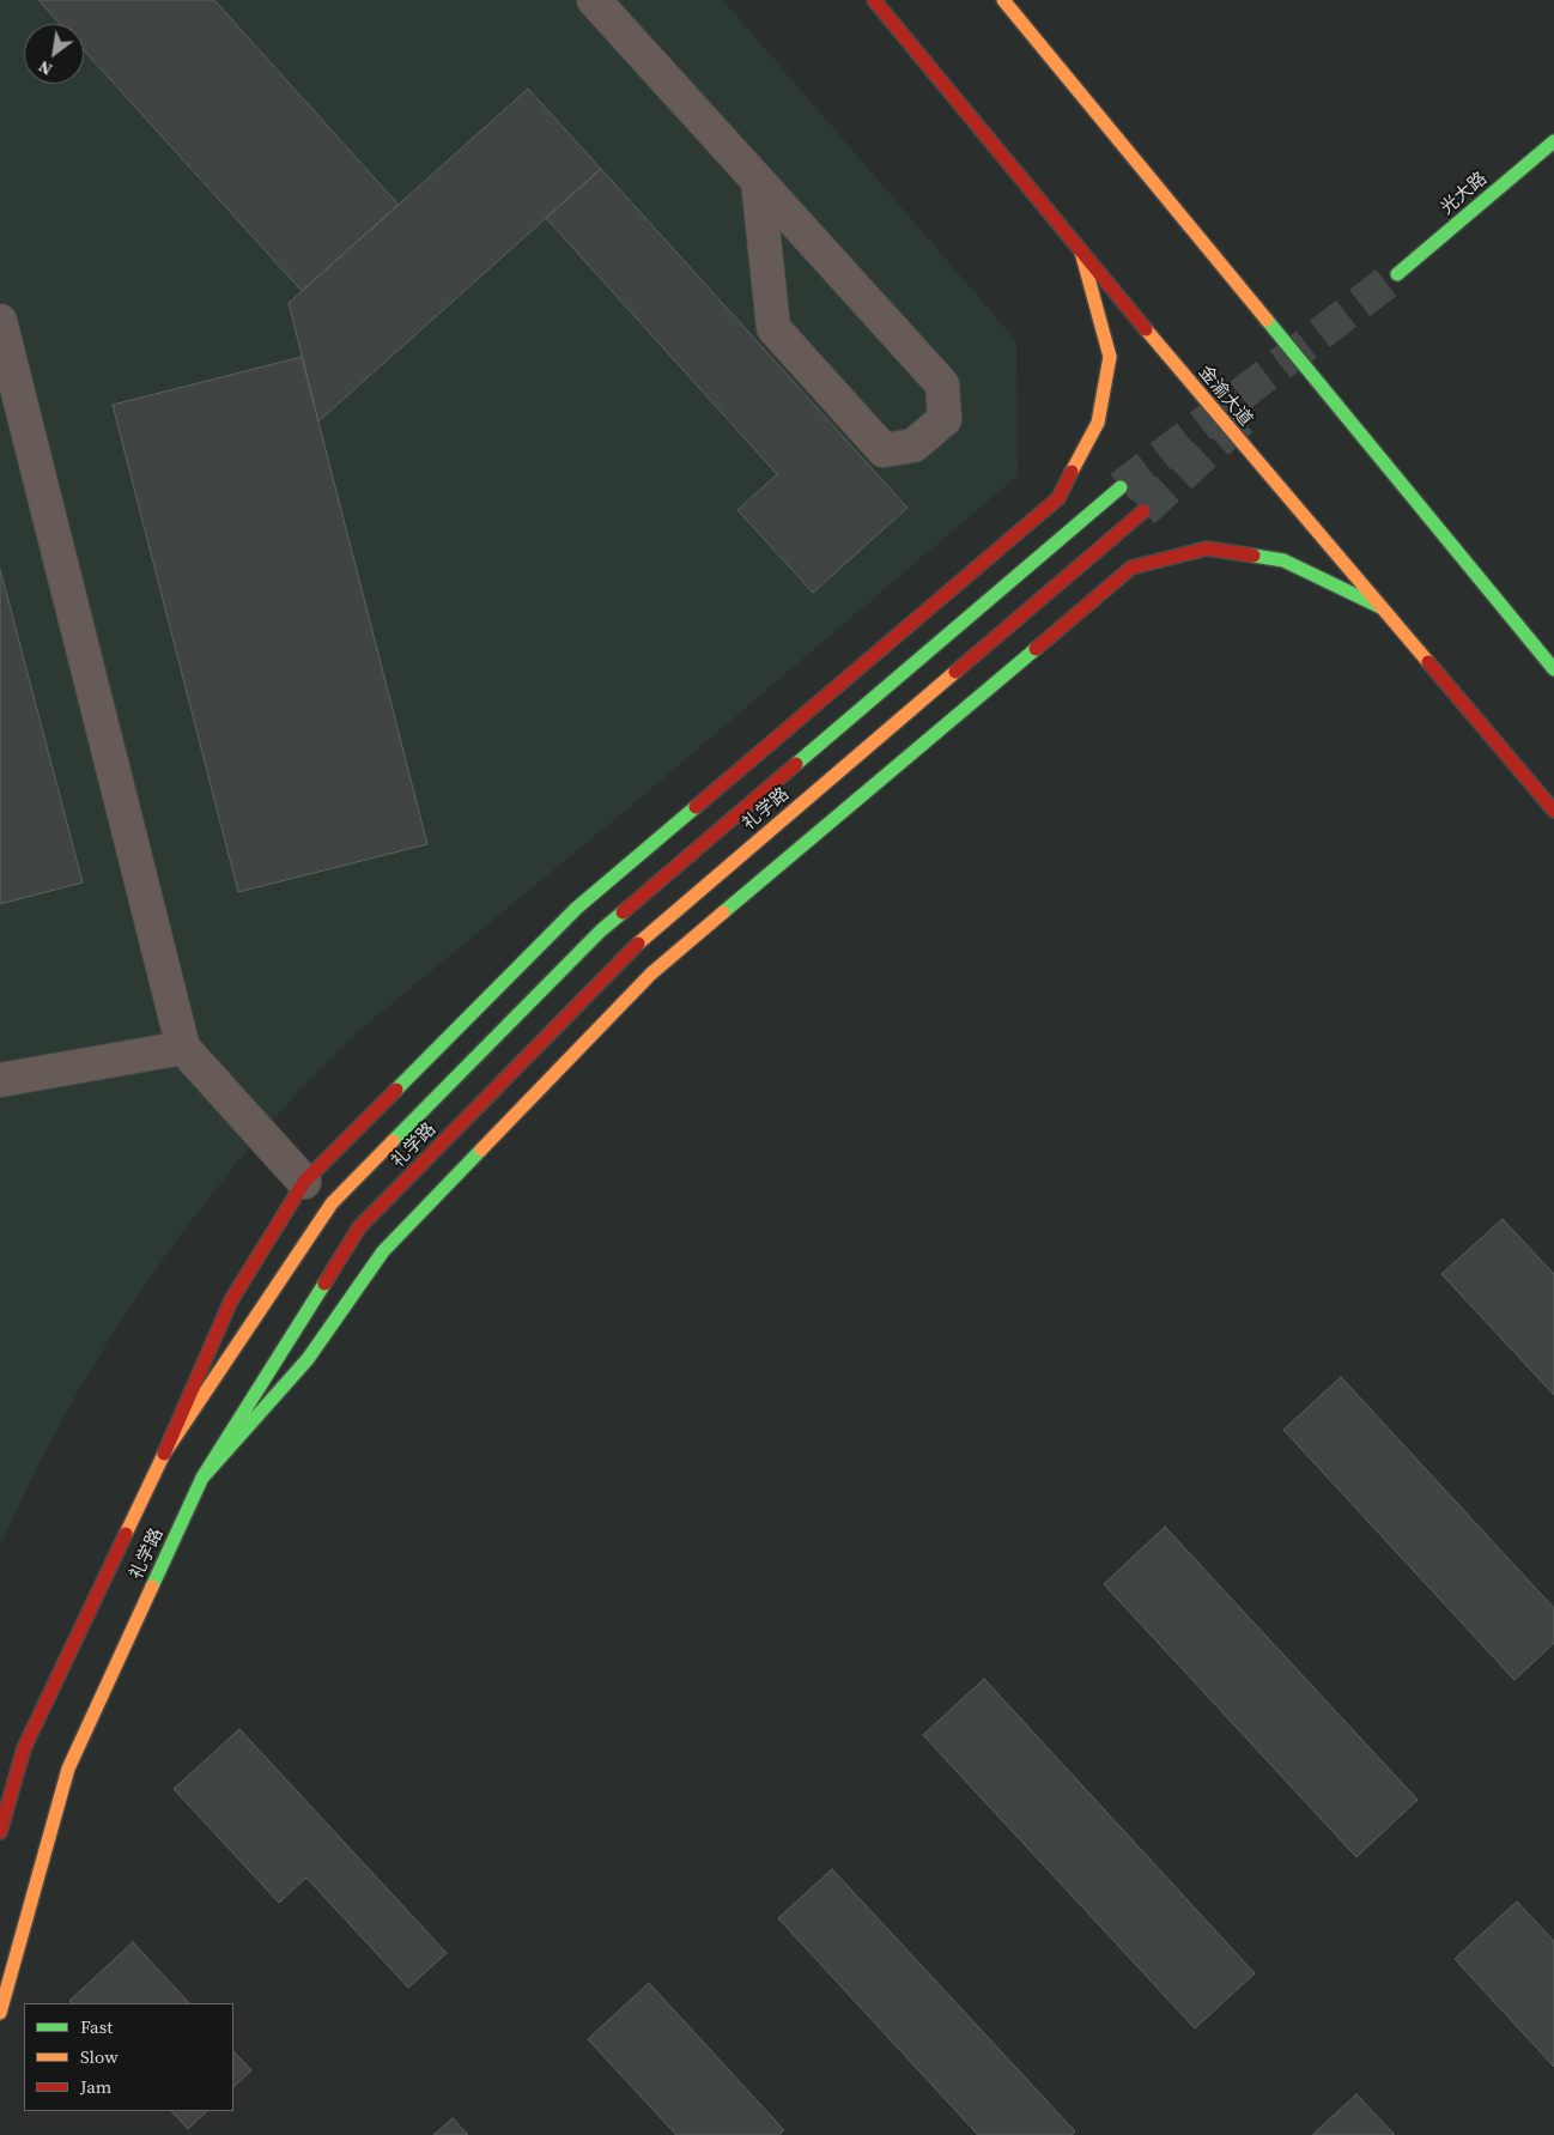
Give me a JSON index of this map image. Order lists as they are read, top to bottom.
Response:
{
  "streets": {
    "main road": ["光大路", "金渝大道", "礼学路"]
  },
  "legend": ["Fast", "Slow", "Jam"],
  "north": "bottom left"
}
